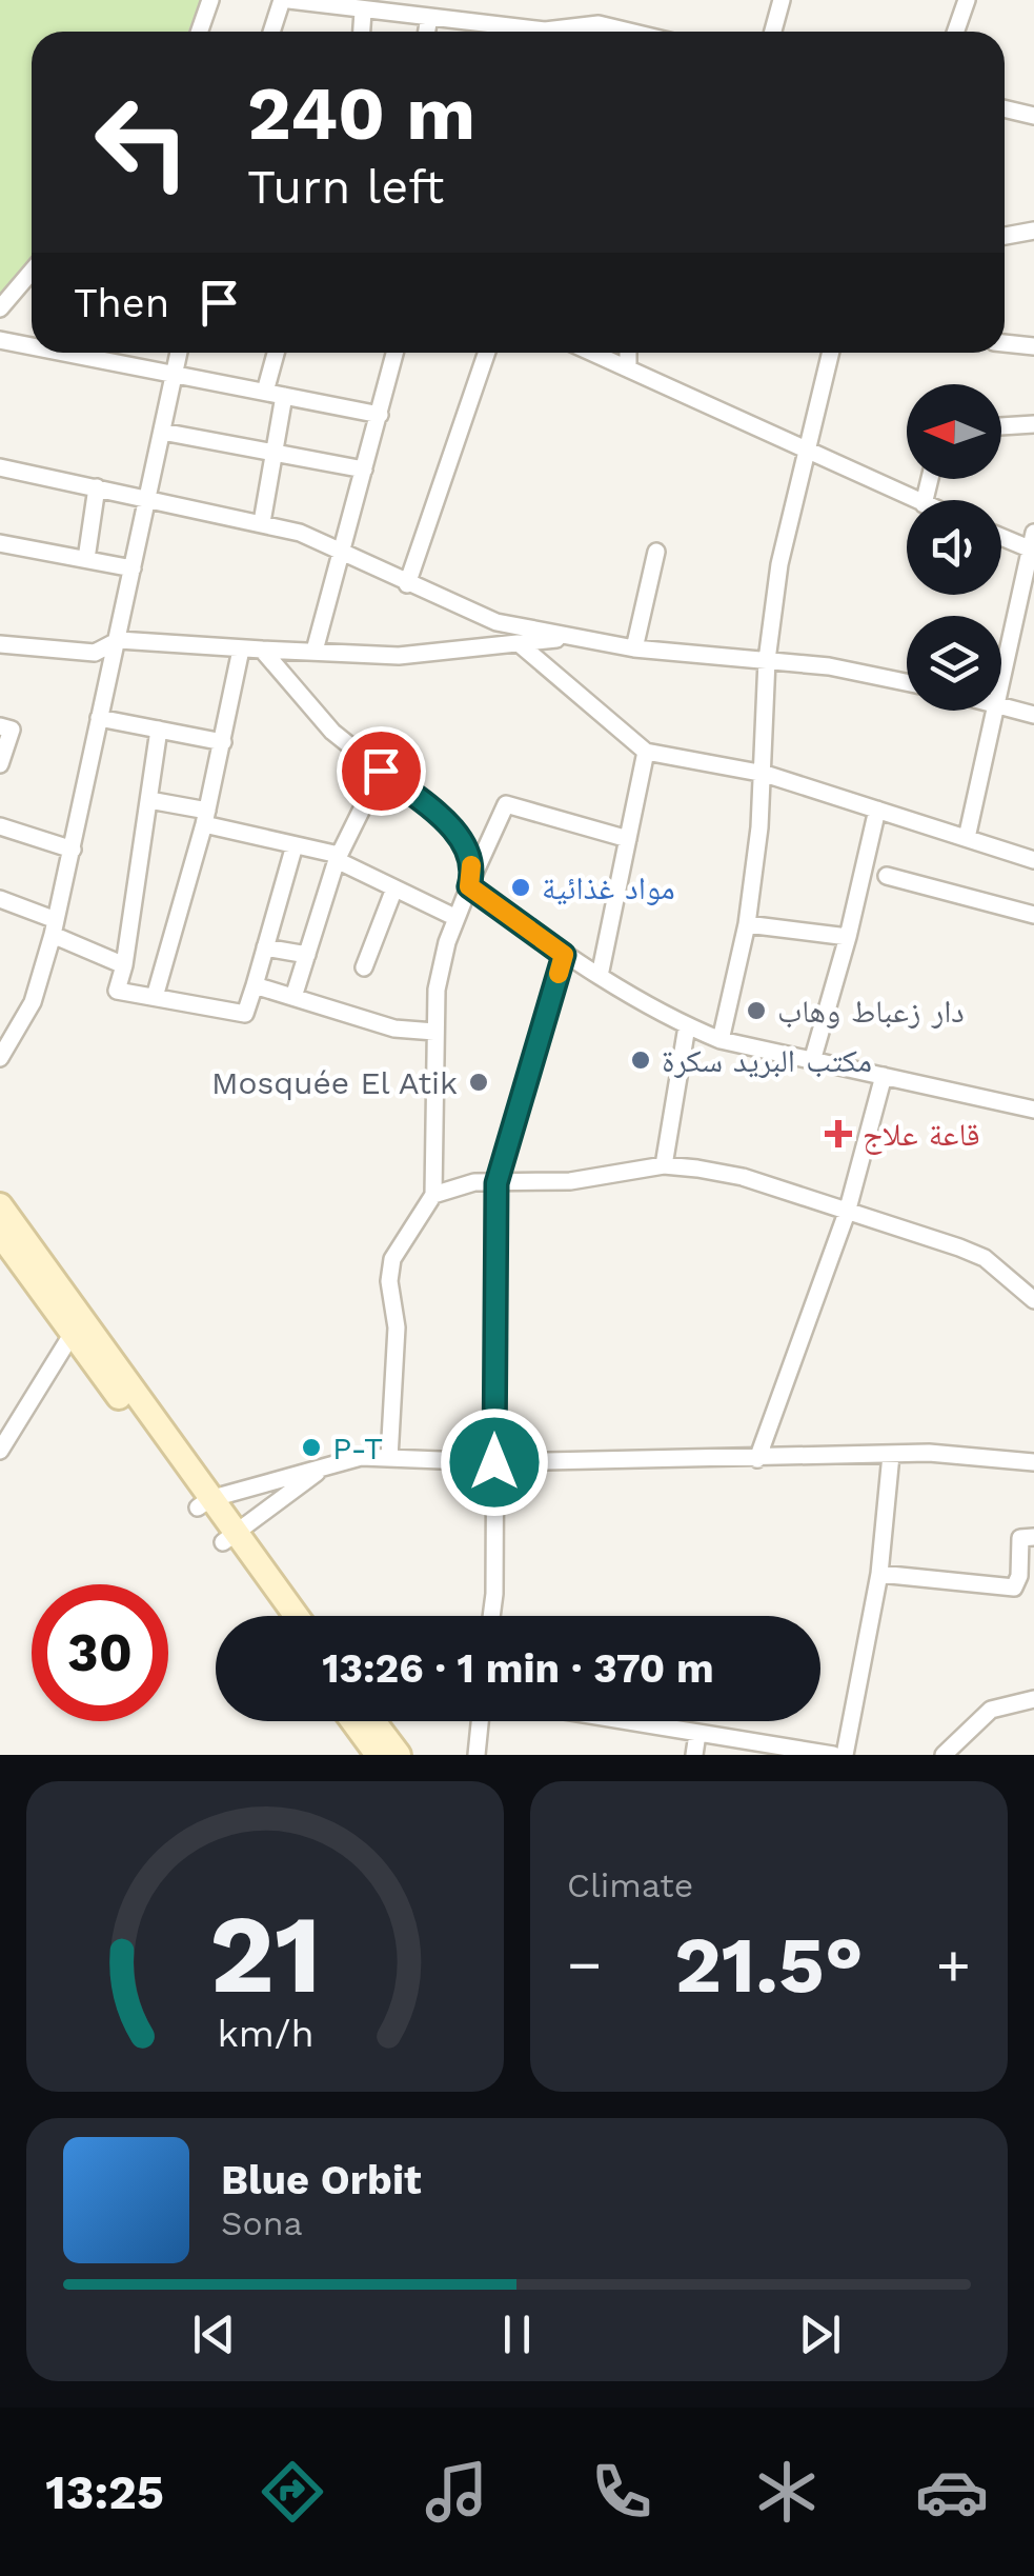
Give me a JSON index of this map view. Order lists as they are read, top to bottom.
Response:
{
  "places": {
    "other": [
      "مواد غذائية",
      "دار زعباط وهاب",
      "مكتب البريد سكرة",
      "Mosquée El Atik",
      "P-T"
    ],
    "health": ["قاعة علاج"]
  },
  "north": "left",
  "page": {
    "turn": ["240 m", "Turn left"],
    "then": "Then",
    "limit": "30",
    "trip": "13:26 · 1 min · 370 m",
    "tile": "Climate",
    "heat": ["−", "21.5°", "+"],
    "song": ["Blue Orbit", "Sona"],
    "tabs": "13:25",
    "gauge": ["21", "km/h"]
  }
}
